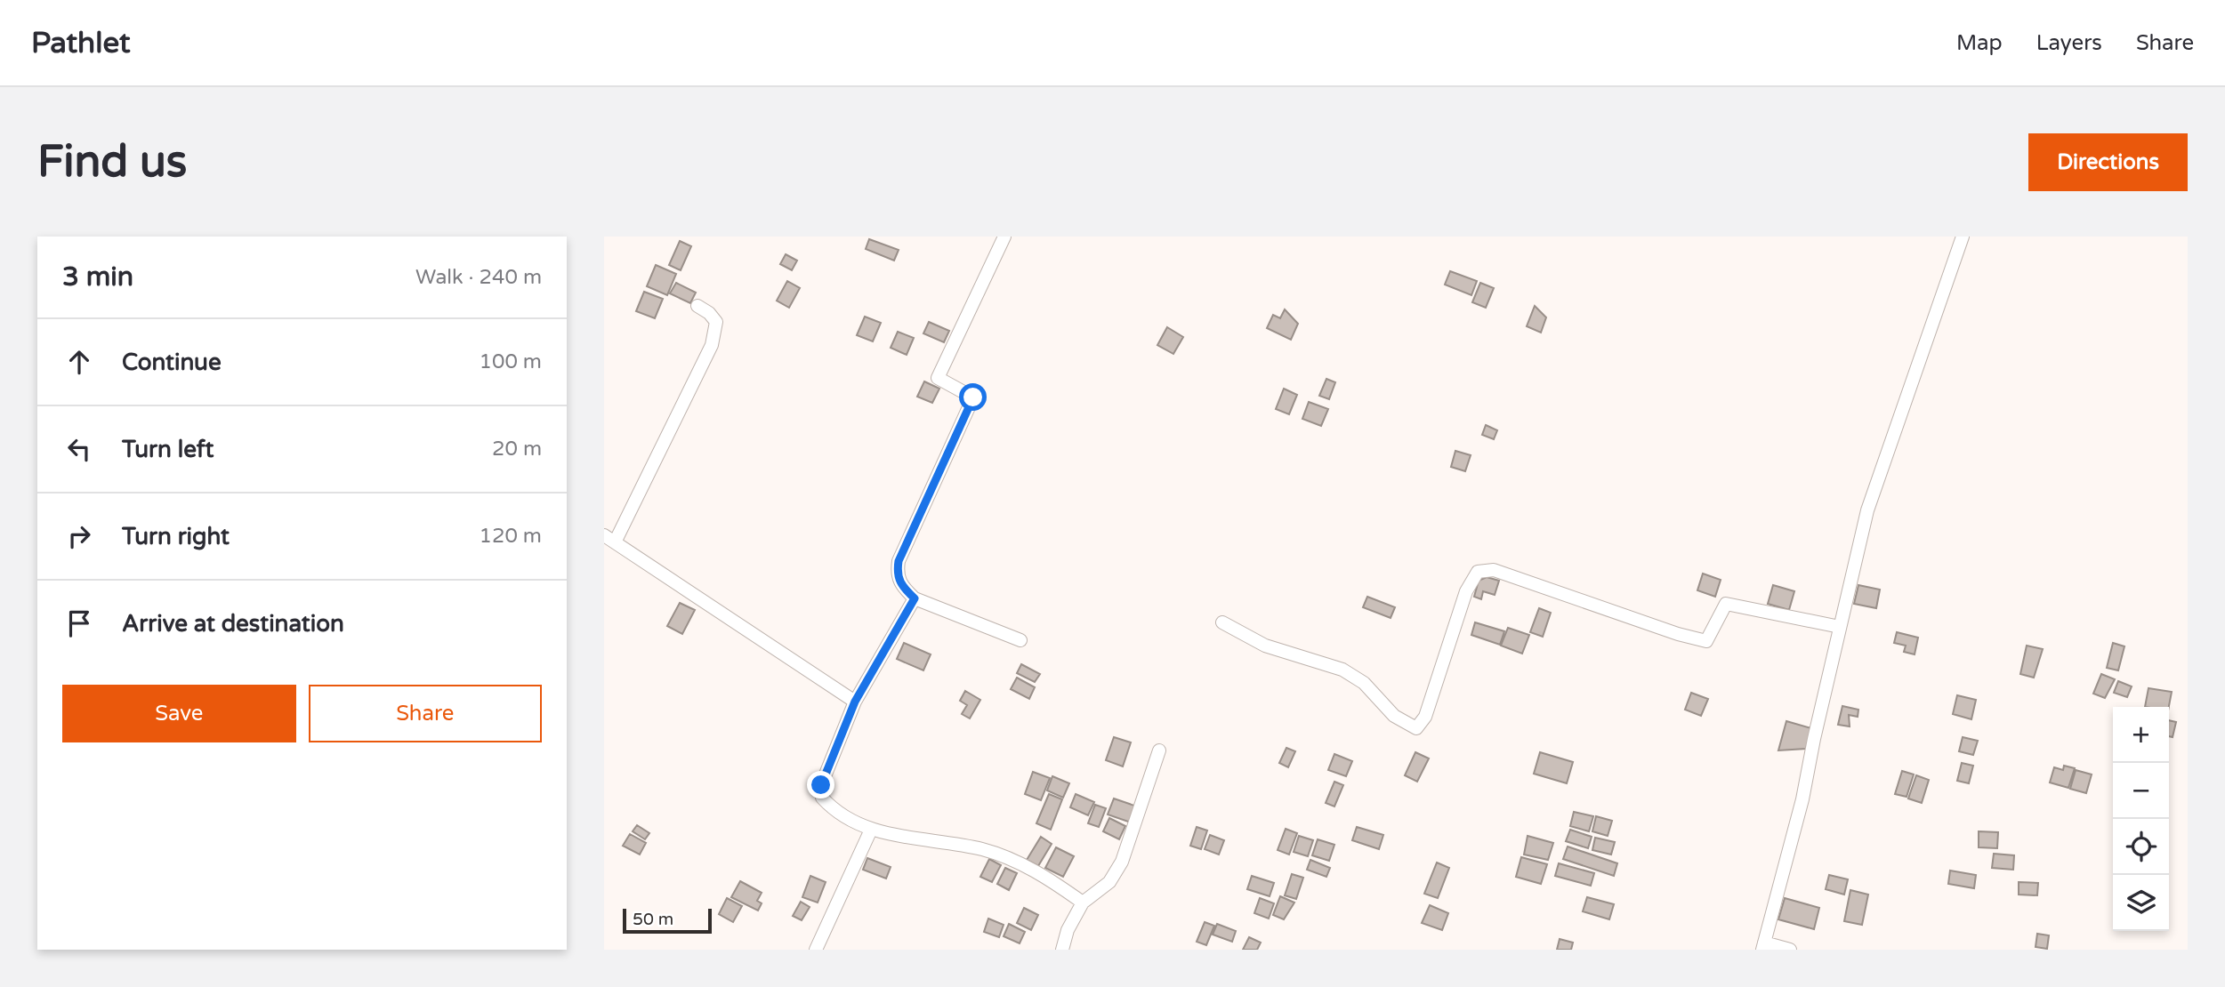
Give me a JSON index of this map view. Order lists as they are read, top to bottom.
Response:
{
  "scale_bar": "50 m",
  "page": {
    "header": "Pathlet",
    "nav": ["Map", "Layers", "Share"],
    "buttons": [
      "Directions",
      ["Save", "Share"]
    ],
    "title": "Find us",
    "heading": ["3 min", "Walk · 240 m"],
    "list": [
      ["Continue", "100 m"],
      ["Turn left", "20 m"],
      ["Turn right", "120 m"],
      "Arrive at destination"
    ],
    "map_buttons": ["+", "−"],
    "scale": "50 m"
  }
}
